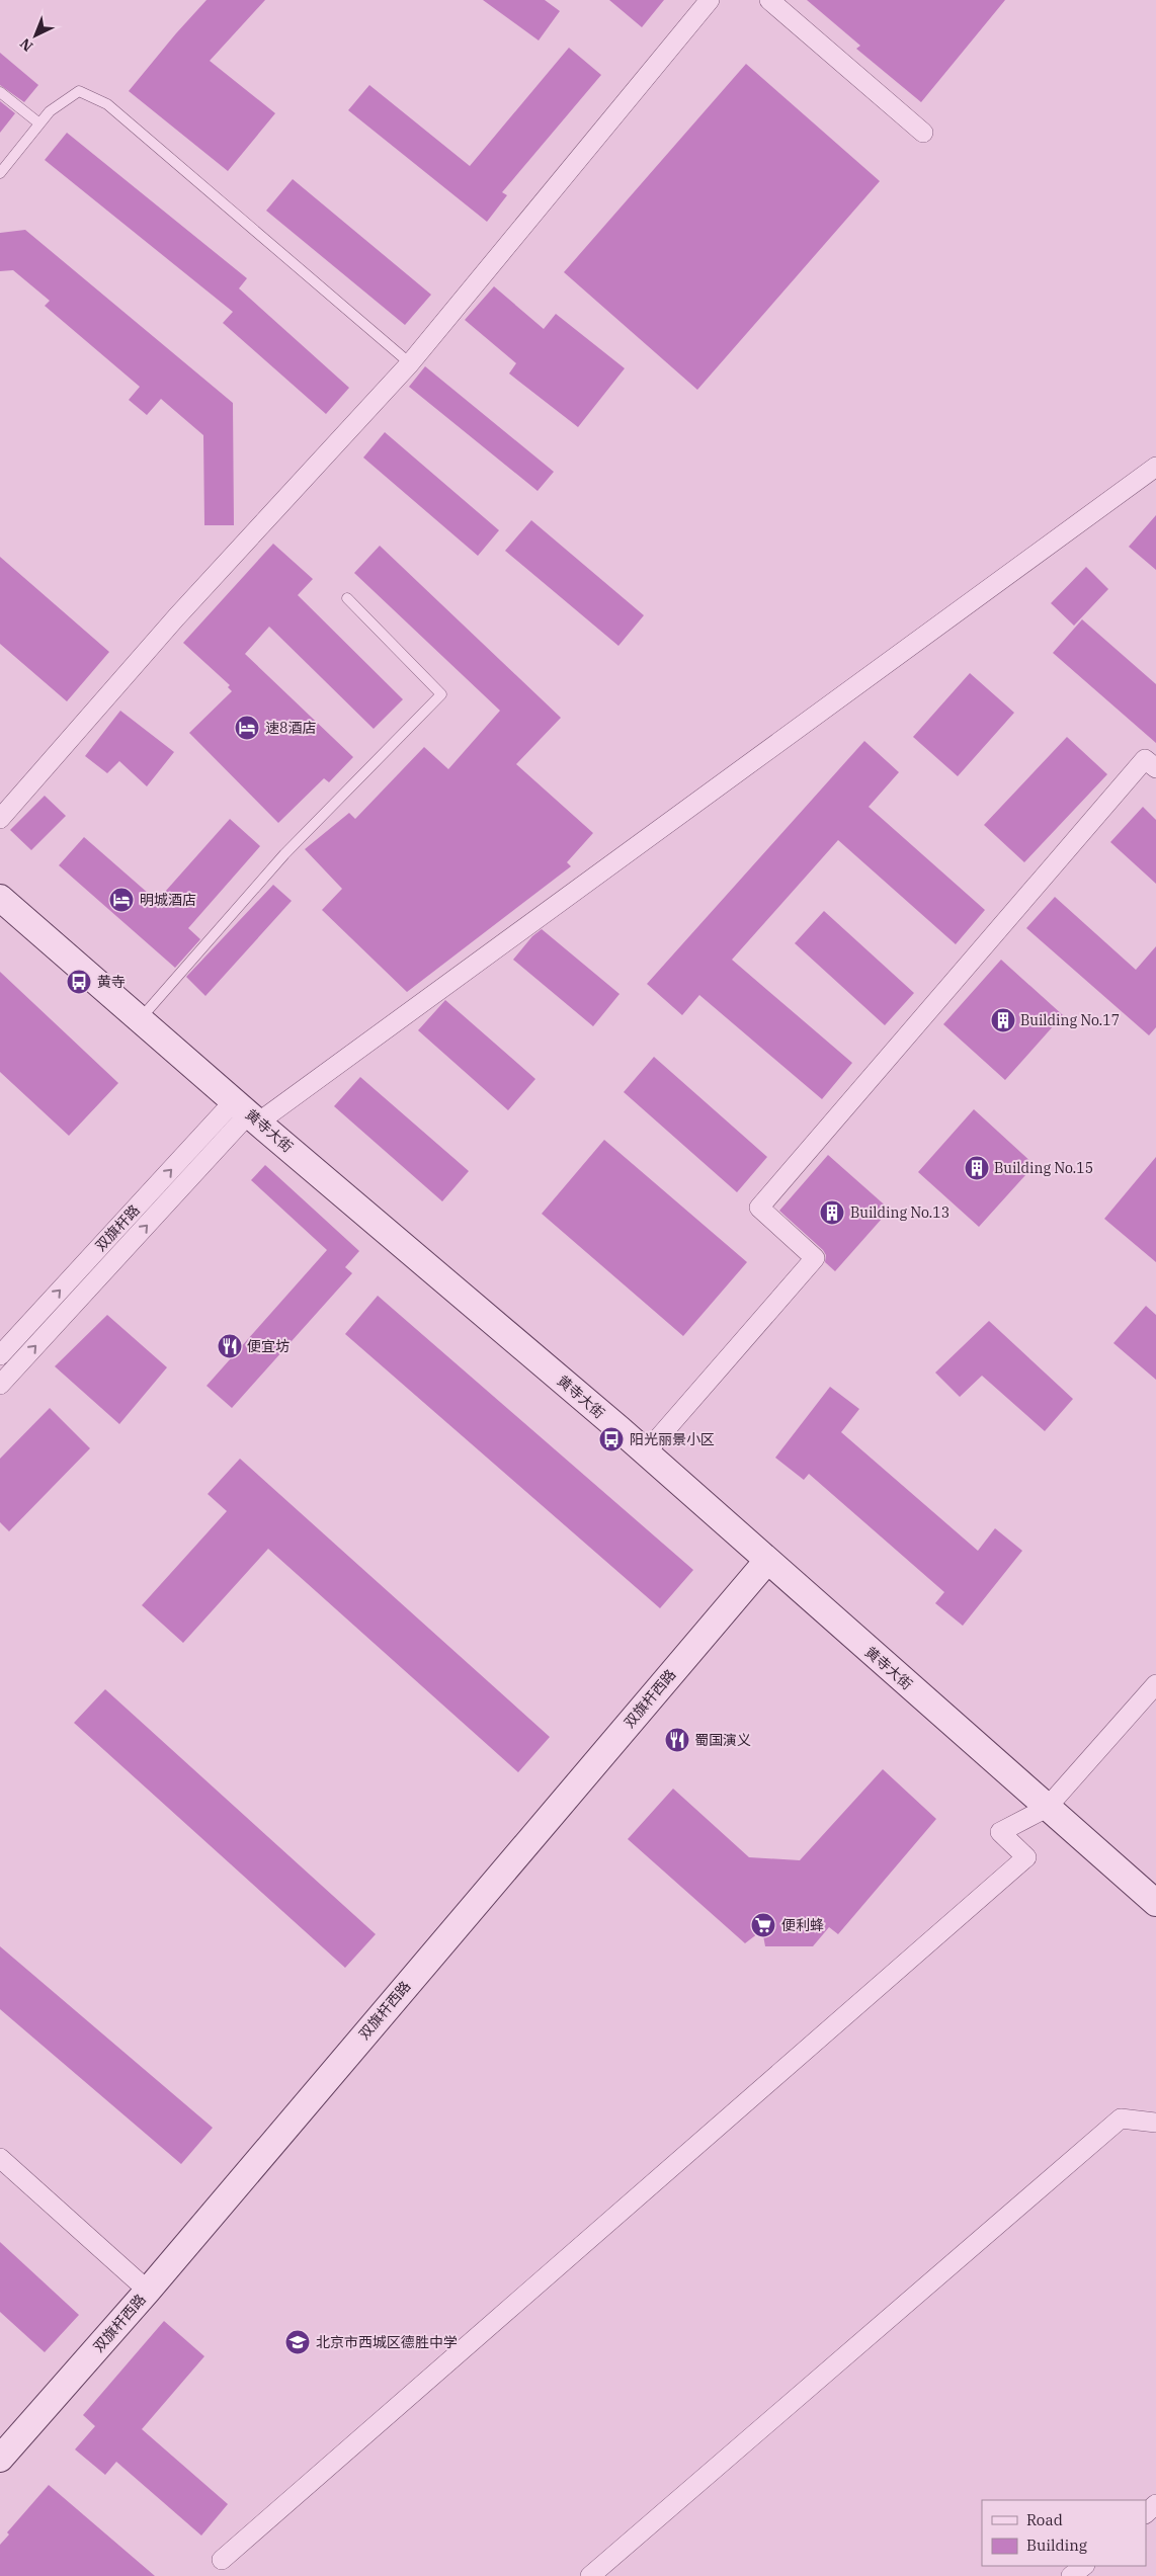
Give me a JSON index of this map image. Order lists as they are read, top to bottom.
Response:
{
  "streets": {
    "street": ["黄寺大街", "双旗杆路", "双旗杆西路"]
  },
  "crossings": [
    ["黄寺大街", "双旗杆路"],
    ["黄寺大街", "双旗杆西路"]
  ],
  "places": {
    "hotel": ["速8酒店", "明城酒店"],
    "bus stop": ["黄寺", "阳光丽景小区"],
    "building": ["Building No.17", "Building No.15", "Building No.13"],
    "restaurant": ["便宜坊", "蜀国演义"],
    "supermarket": ["便利蜂"],
    "school or university": ["北京市西城区德胜中学"]
  },
  "legend": ["Road", "Building"],
  "north": "bottom left"
}
